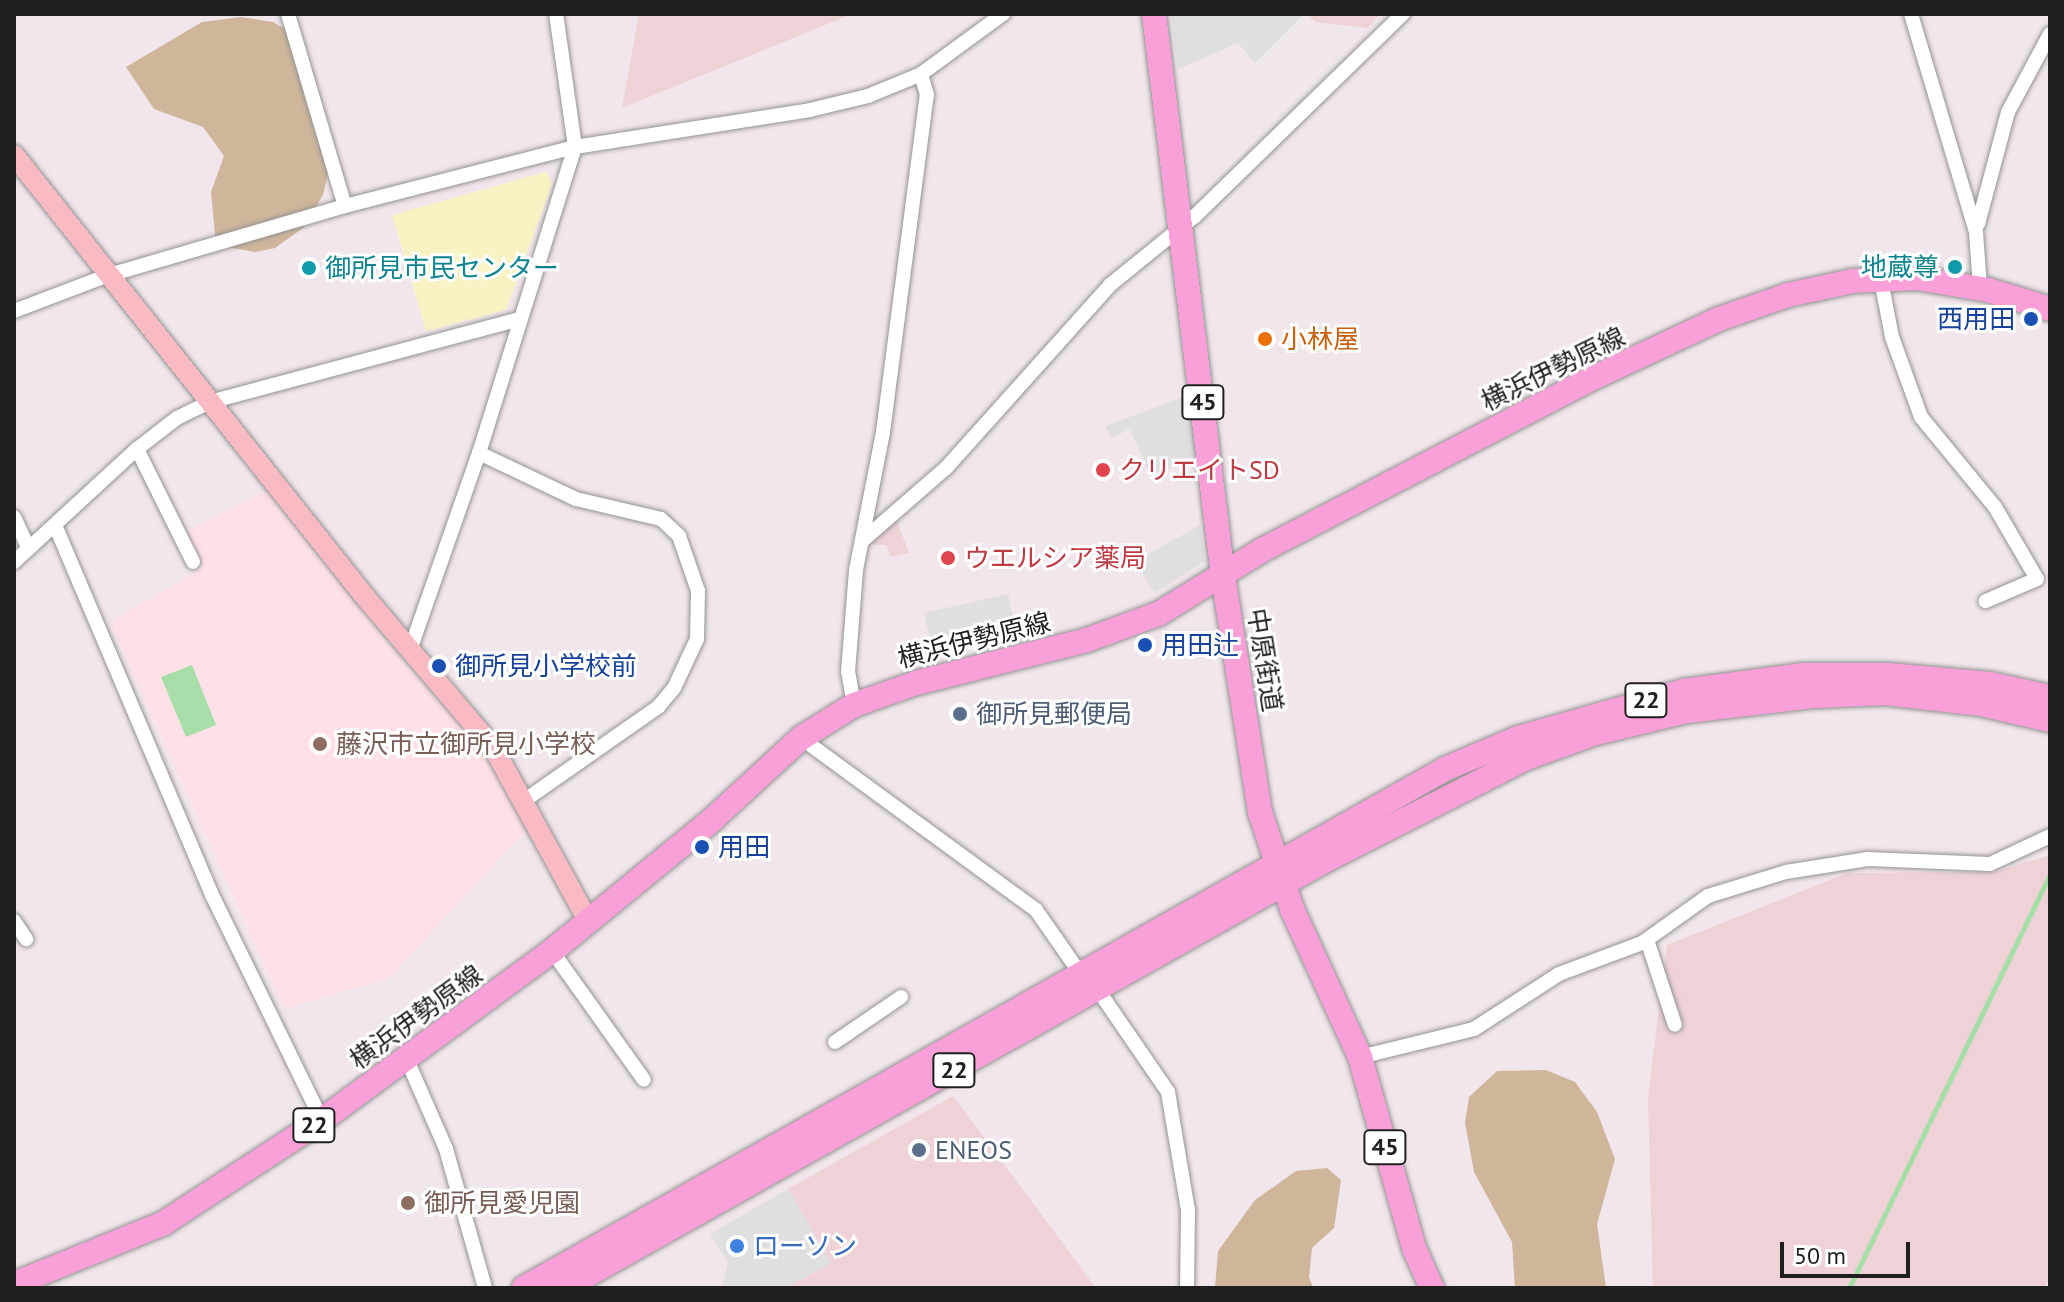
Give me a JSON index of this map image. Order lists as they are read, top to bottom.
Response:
{
  "streets": {
    "main road": [
      "横浜伊勢原線",
      "45",
      "中原街道",
      "22"
    ]
  },
  "crossings": [
    ["横浜伊勢原線", "中原街道"],
    ["中原街道", "22"]
  ],
  "places": [
    "地蔵尊",
    "御所見市民センター",
    "西用田",
    "小林屋",
    "クリエイトSD",
    "ウエルシア薬局",
    "用田辻",
    "御所見小学校前",
    "御所見郵便局",
    "藤沢市立御所見小学校",
    "用田",
    "ENEOS",
    "御所見愛児園",
    "ローソン"
  ],
  "scale_bar": "50 m"
}
